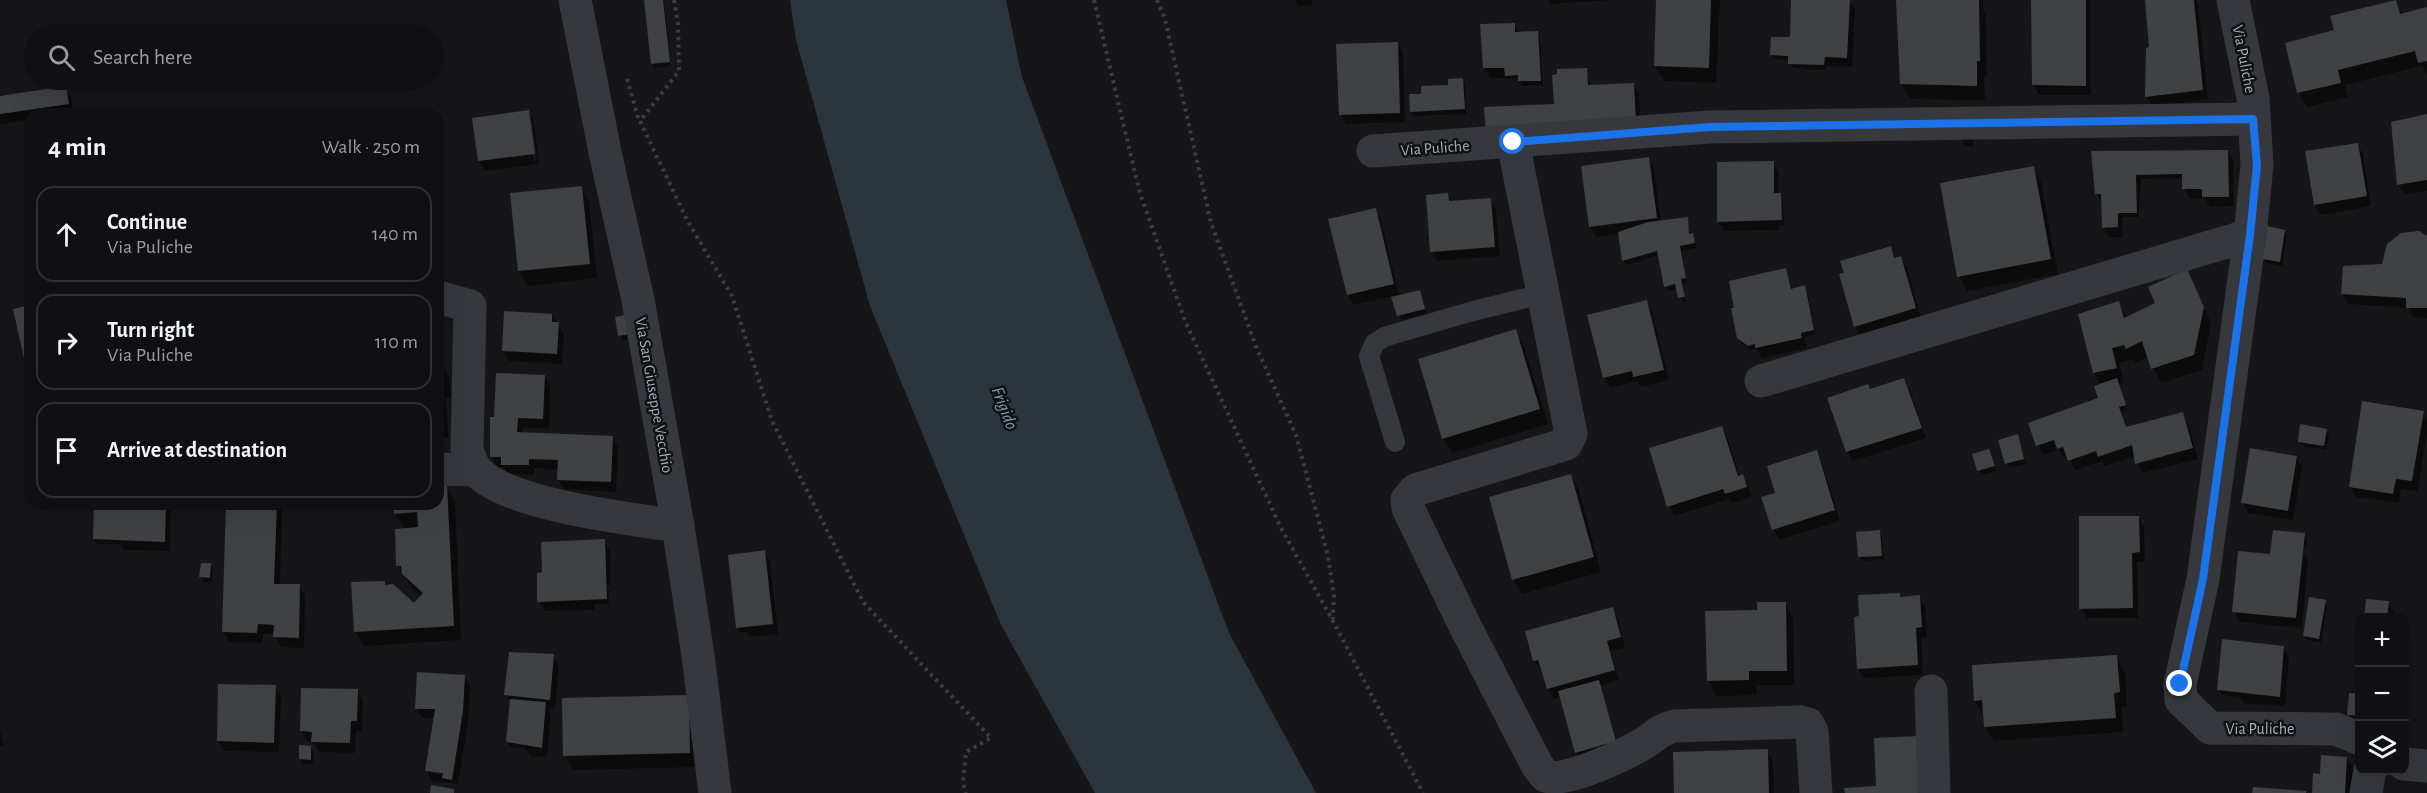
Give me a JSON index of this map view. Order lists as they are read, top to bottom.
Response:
{
  "streets": {
    "street": ["Via Puliche", "Via San Giuseppe Vecchio"]
  },
  "water": ["Frigido"],
  "page": {
    "search": "Search here",
    "heading": ["4 min", "Walk · 250 m"],
    "list": [
      ["Continue", "Via Puliche", "140 m"],
      ["Turn right", "Via Puliche", "110 m"],
      "Arrive at destination"
    ],
    "map_buttons": ["+", "−"]
  }
}
